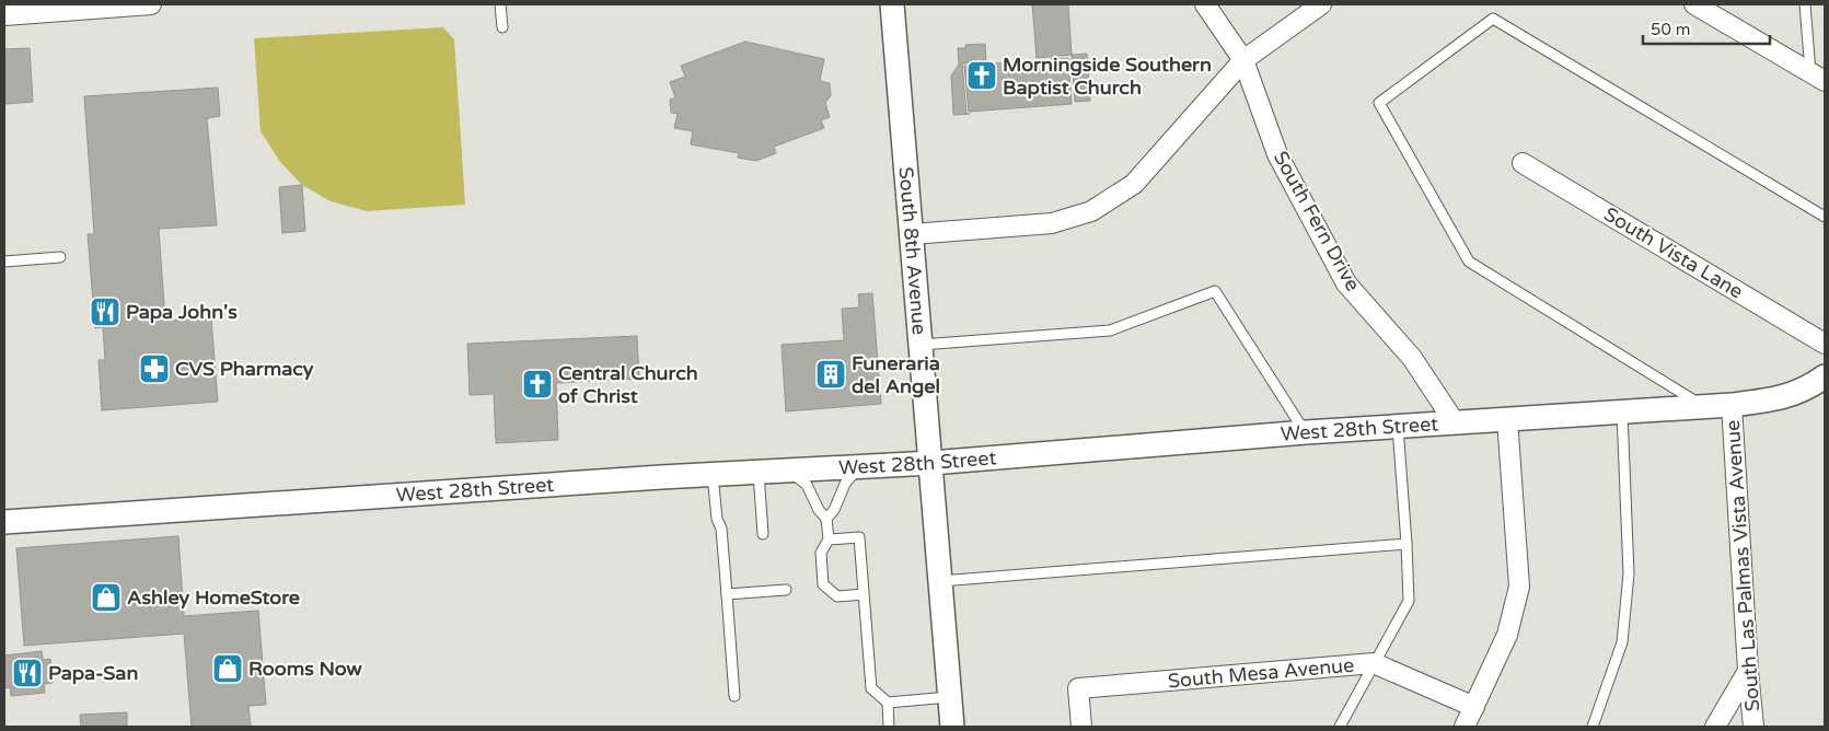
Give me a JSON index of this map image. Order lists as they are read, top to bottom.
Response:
{
  "streets": {
    "street": [
      "South Fern Drive",
      "South 8th Avenue",
      "South Vista Lane",
      "West 28th Street",
      "South Las Palmas Vista Avenue",
      "South Mesa Avenue"
    ]
  },
  "crossings": [
    ["South Fern Drive", "West 28th Street"],
    ["South 8th Avenue", "West 28th Street"],
    ["West 28th Street", "South Las Palmas Vista Avenue"]
  ],
  "places": {
    "church": ["Morningside Southern Baptist Church", "Central Church of Christ"],
    "restaurant": ["Papa John's", "Papa-San"],
    "pharmacy": ["CVS Pharmacy"],
    "building": ["Funeraria del Angel"],
    "shop": ["Ashley HomeStore", "Rooms Now"]
  },
  "scale_bar": "50 m"
}
